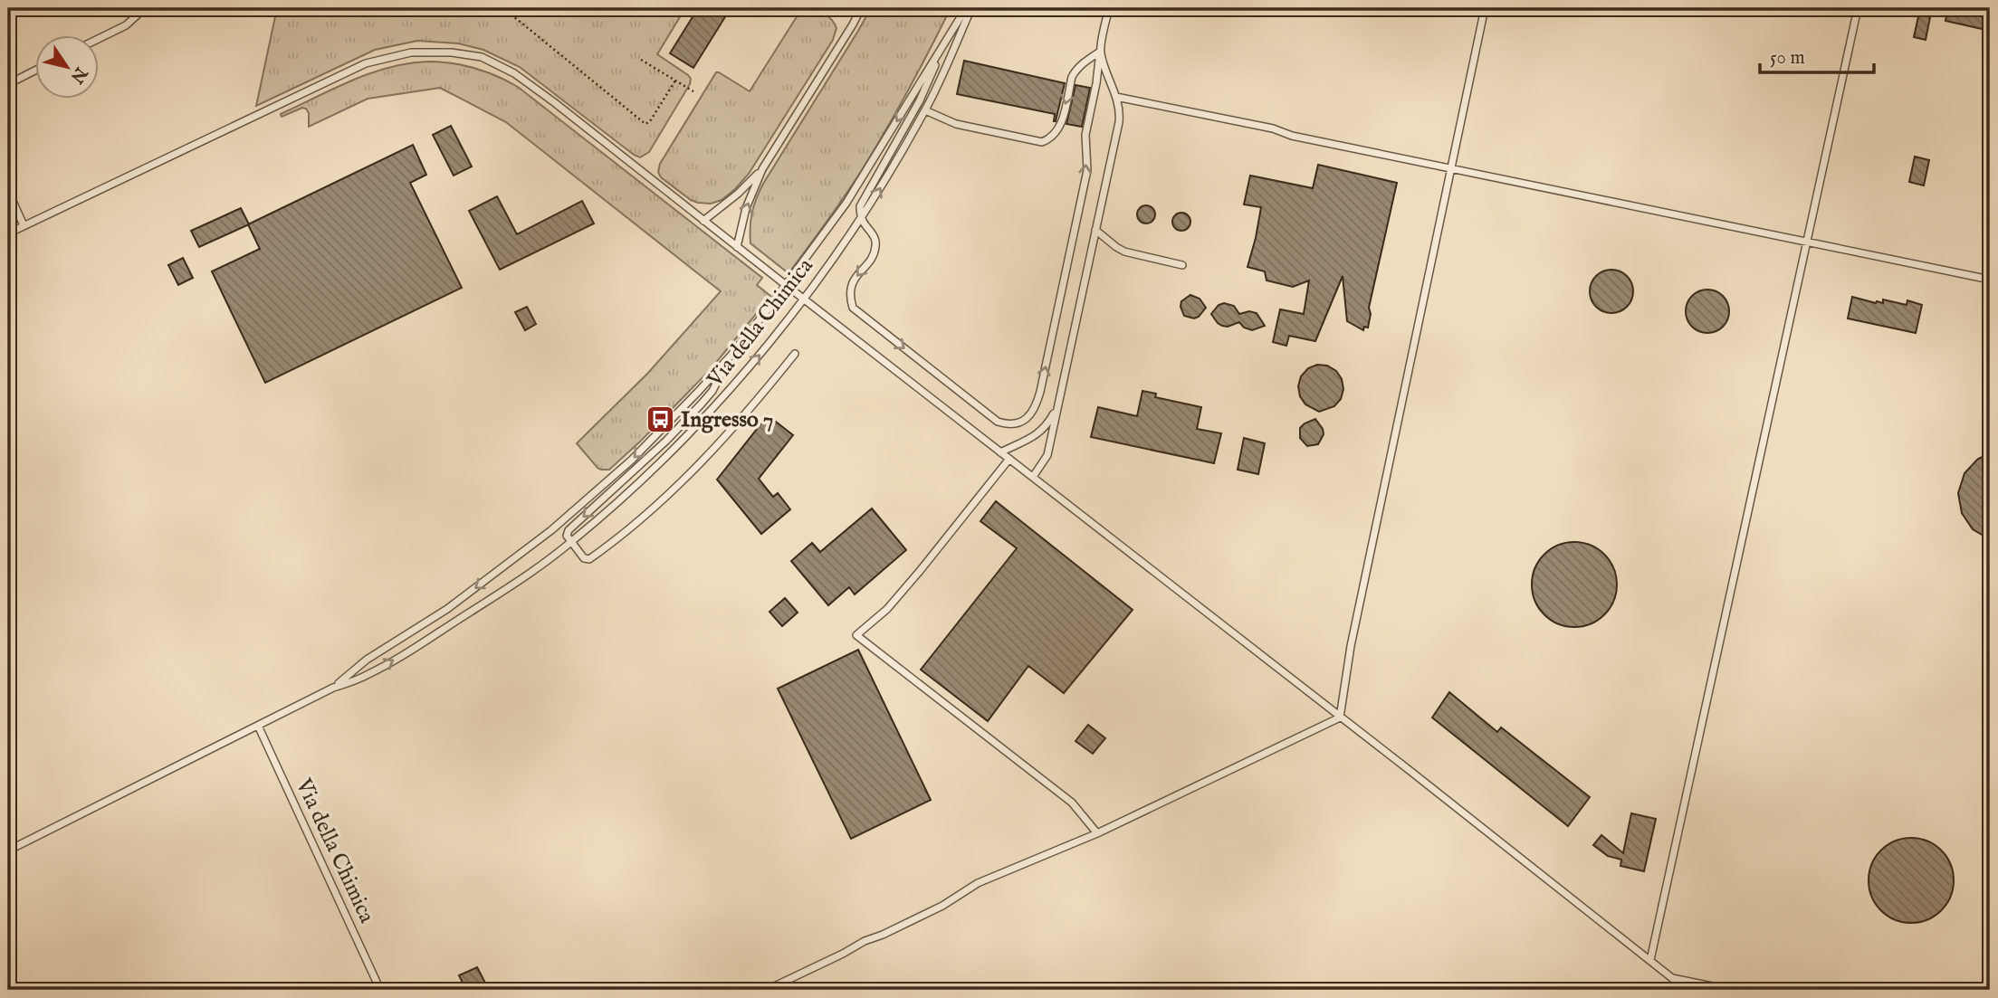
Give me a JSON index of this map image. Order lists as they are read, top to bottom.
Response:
{
  "streets": {
    "lane": ["Via della Chimica"]
  },
  "places": {
    "bus stop": ["Ingresso 7"]
  },
  "scale_bar": "50 m",
  "north": "bottom right"
}
